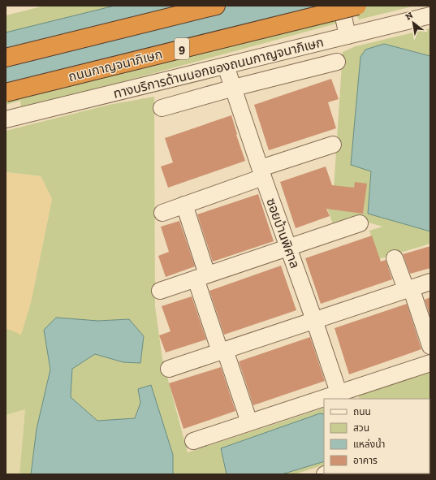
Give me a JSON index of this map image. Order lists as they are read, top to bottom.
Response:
{
  "streets": {
    "highway": ["9", "ถนนกาญจนาภิเษก"],
    "street": ["ทางบริการด้านนอกของถนนกาญจนาภิเษก", "ซอยบ้านพิศาล"]
  },
  "crossings": [
    ["ทางบริการด้านนอกของถนนกาญจนาภิเษก", "ซอยบ้านพิศาล"]
  ],
  "legend": [
    "ถนน",
    "สวน",
    "แหล่งน้ำ",
    "อาคาร"
  ],
  "north": "top left"
}
